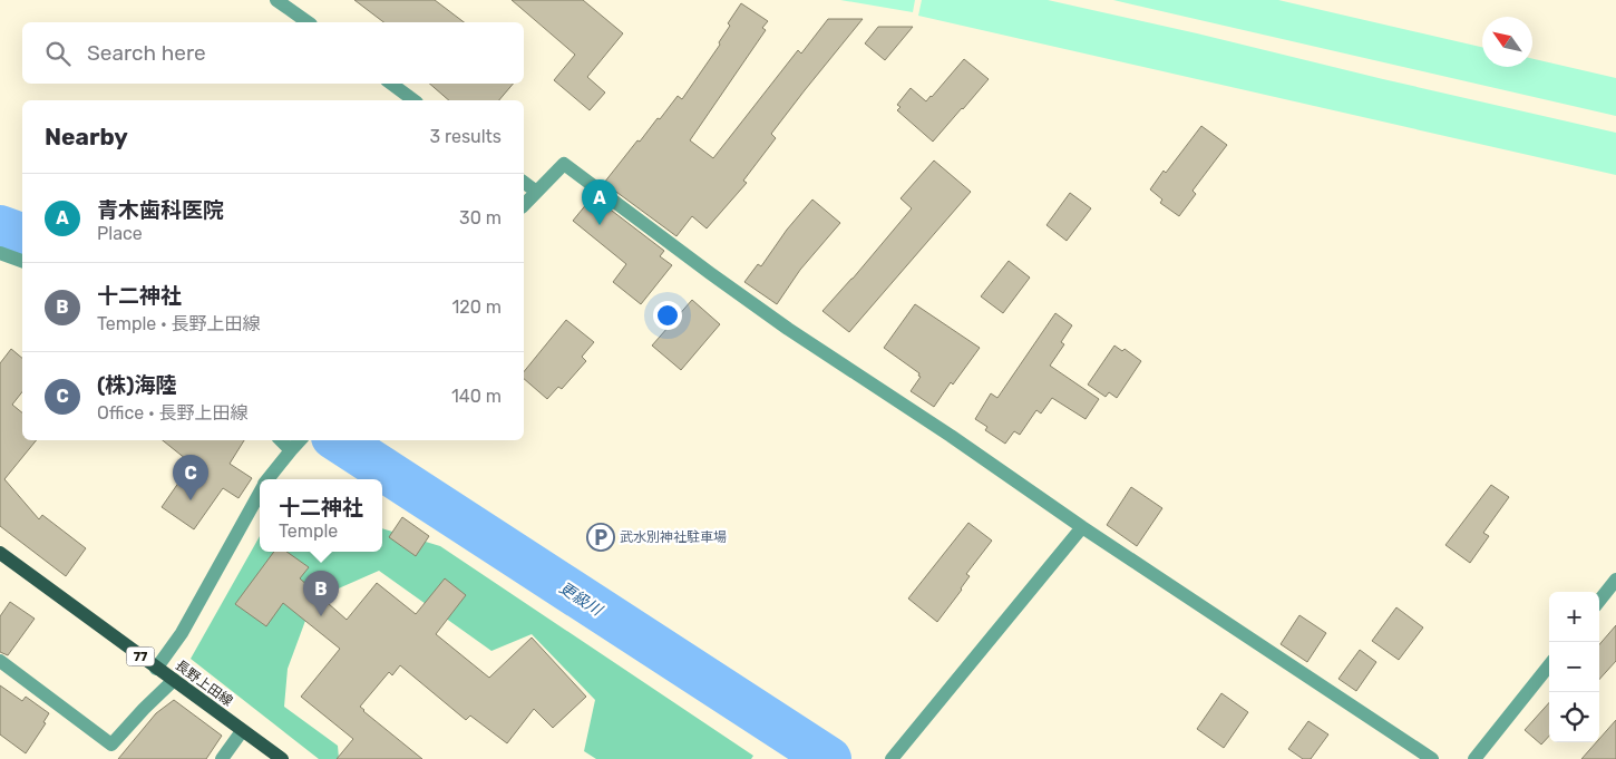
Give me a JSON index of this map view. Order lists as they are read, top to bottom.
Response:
{
  "streets": {
    "main road": ["77", "長野上田線"]
  },
  "water": ["更級川"],
  "places": {
    "parking": ["武水別神社駐車場"]
  },
  "north": "top left",
  "page": {
    "search": "Search here",
    "heading": ["Nearby", "3 results"],
    "list": [
      {
        "mark": "A",
        "name": "青木歯科医院",
        "note": "Place",
        "value": "30 m"
      },
      {
        "mark": "B",
        "name": "十二神社",
        "note": "Temple · 長野上田線",
        "value": "120 m"
      },
      {
        "mark": "C",
        "name": "(株)海陸",
        "note": "Office · 長野上田線",
        "value": "140 m"
      }
    ],
    "pins": ["A", "C", "B"],
    "popup": ["十二神社", "Temple"],
    "map_buttons": ["+", "−"]
  }
}
